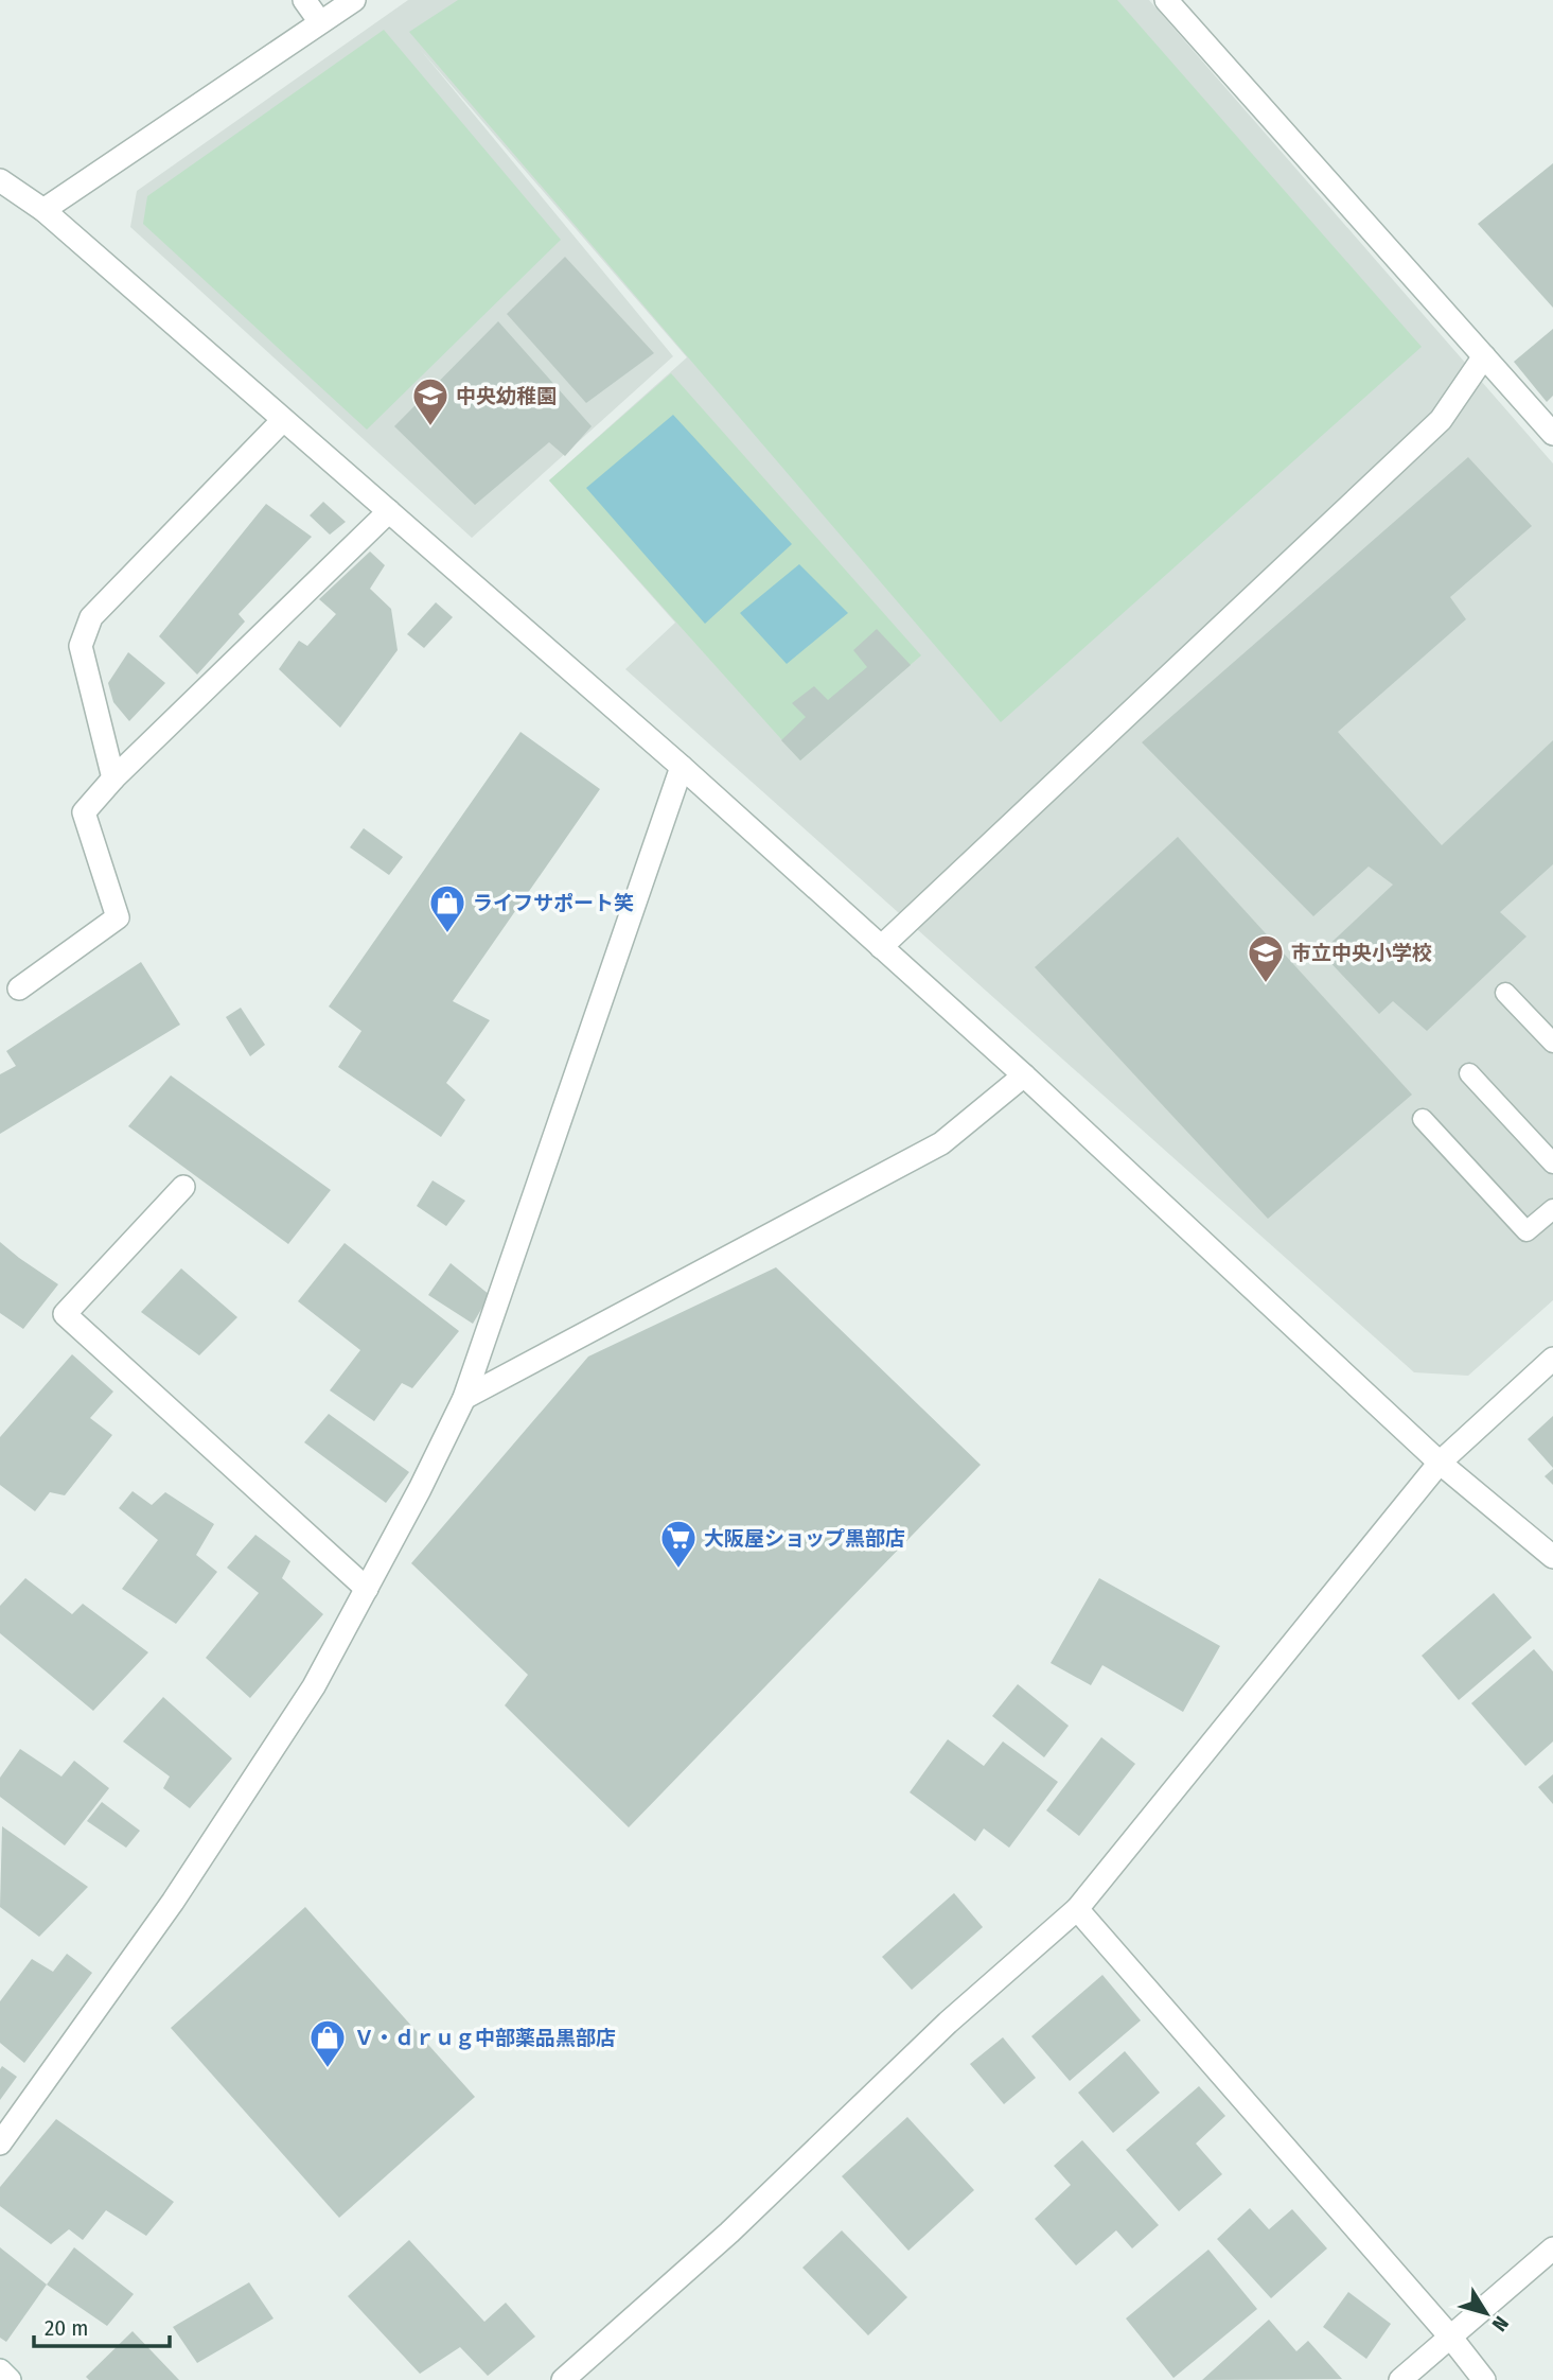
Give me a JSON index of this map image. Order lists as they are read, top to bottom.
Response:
{
  "places": {
    "school or university": ["中央幼稚園", "市立中央小学校"],
    "shop": ["ライフサポート笑", "Ｖ・ｄｒｕｇ中部薬品黒部店"],
    "supermarket": ["大阪屋ショップ黒部店"]
  },
  "scale_bar": "20 m",
  "north": "bottom right"
}
